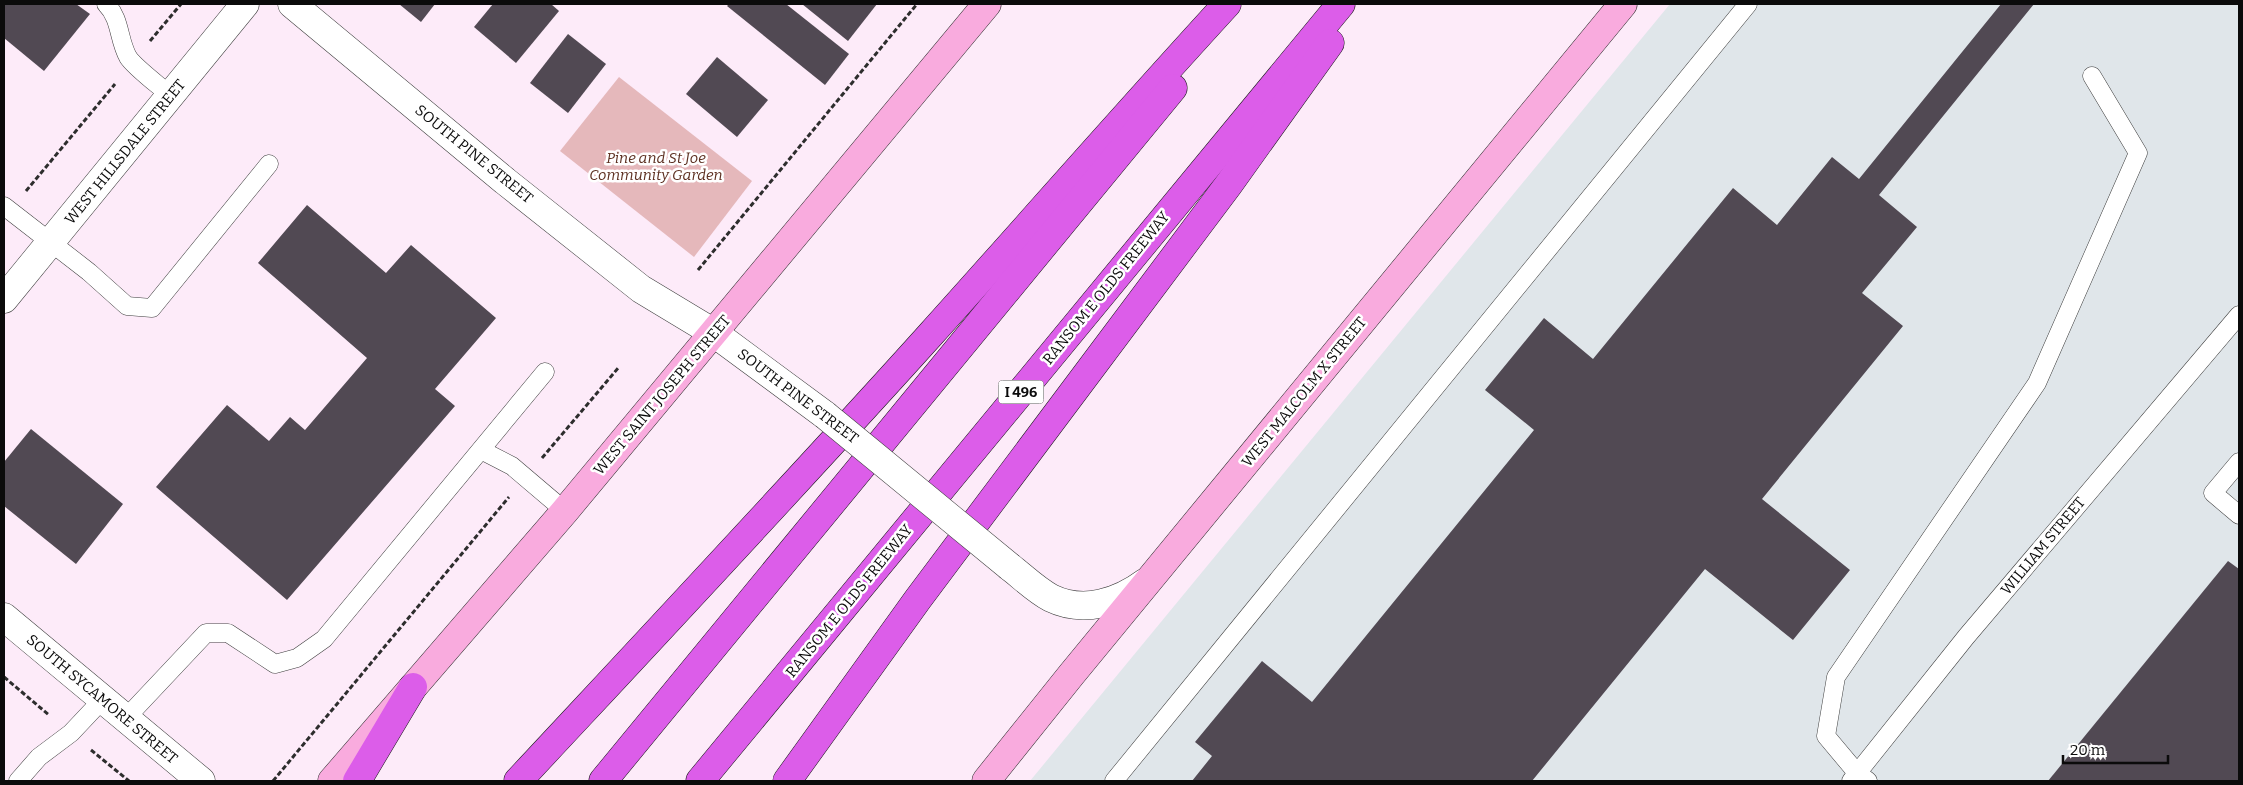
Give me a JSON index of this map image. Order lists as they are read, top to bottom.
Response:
{
  "streets": {
    "highway": ["RANSOM E OLDS FREEWAY", "I 496"],
    "main road": ["WEST MALCOLM X STREET", "WEST SAINT JOSEPH STREET"],
    "street": ["WEST HILLSDALE STREET", "SOUTH PINE STREET", "SOUTH SYCAMORE STREET"],
    "lane": ["WILLIAM STREET"]
  },
  "crossings": [
    ["SOUTH PINE STREET", "WEST MALCOLM X STREET"],
    ["SOUTH PINE STREET", "WEST SAINT JOSEPH STREET"]
  ],
  "parks": ["Pine and St Joe Community Garden"],
  "scale_bar": "20 m"
}
